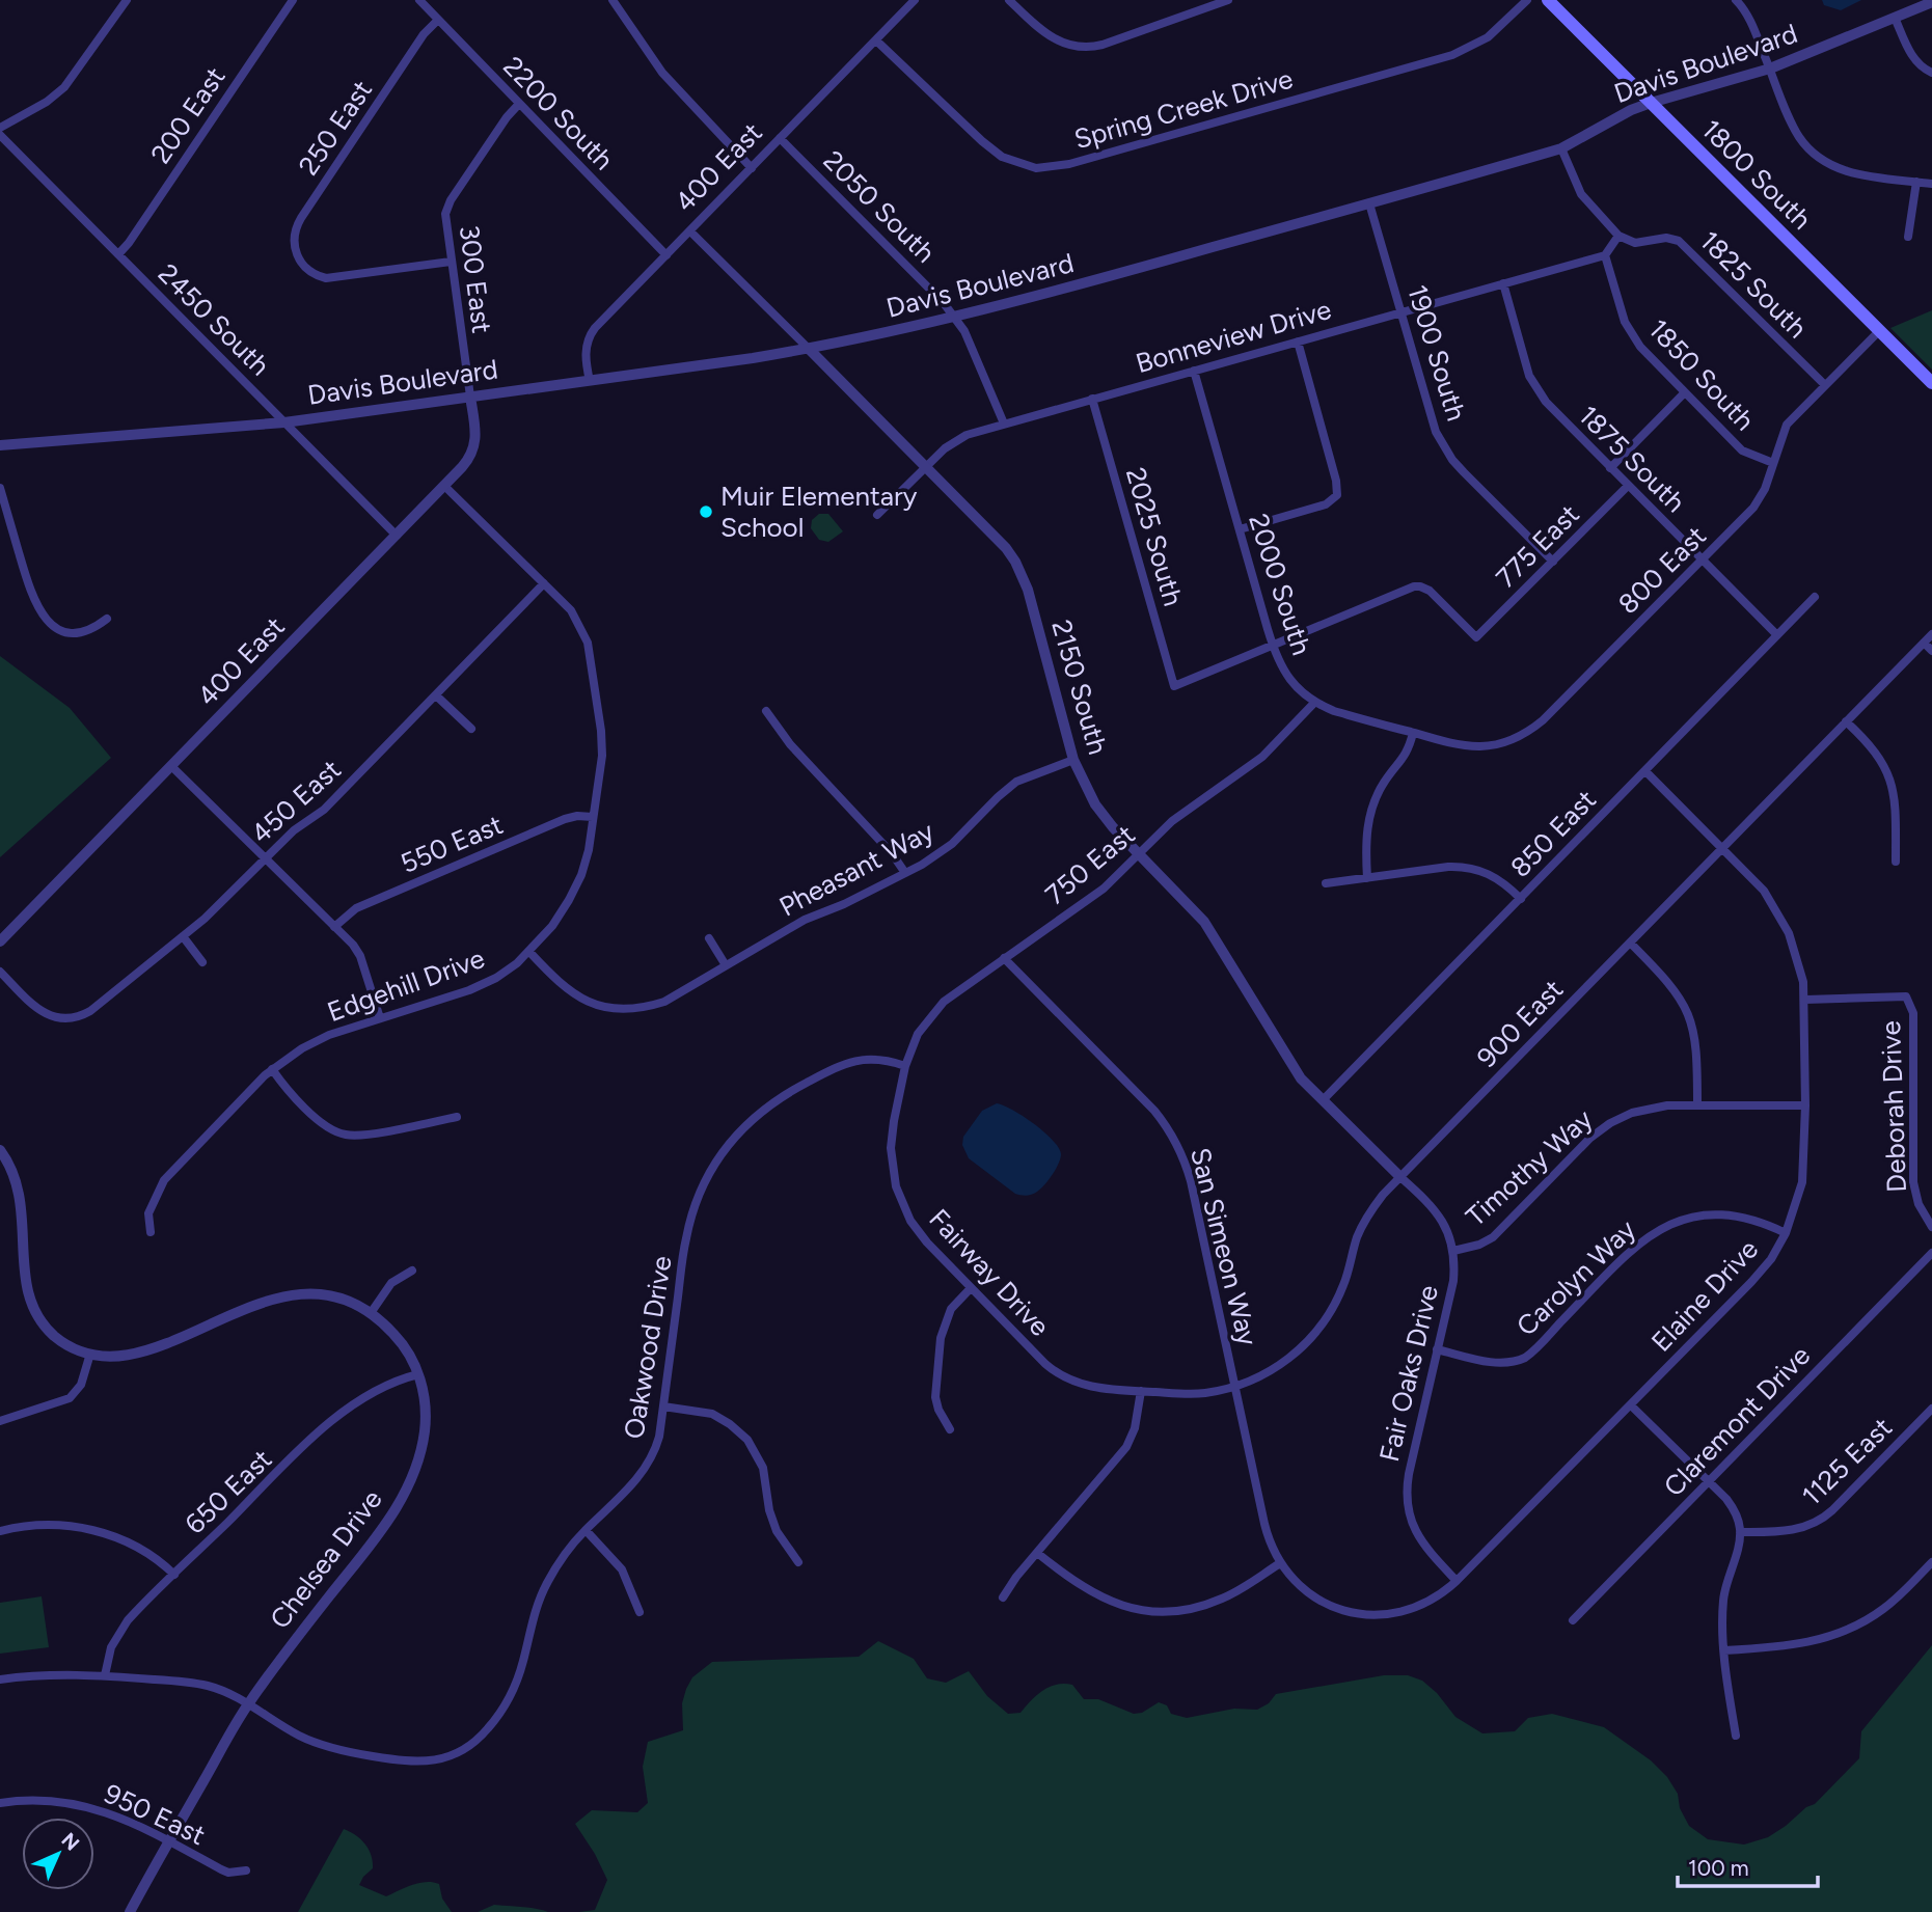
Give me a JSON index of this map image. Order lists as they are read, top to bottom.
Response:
{
  "streets": {
    "main road": ["1800 South"],
    "street": [
      "Davis Boulevard",
      "Spring Creek Drive",
      "2200 South",
      "200 East",
      "250 East",
      "400 East",
      "2050 South",
      "300 East",
      "1825 South",
      "2450 South",
      "Bonneview Drive",
      "1900 South",
      "1850 South",
      "1875 South",
      "2025 South",
      "775 East",
      "800 East",
      "2000 South",
      "2150 South",
      "450 East",
      "850 East",
      "550 East",
      "750 East",
      "Pheasant Way",
      "Edgehill Drive",
      "900 East",
      "Deborah Drive",
      "Timothy Way",
      "San Simeon Way",
      "Fairway Drive",
      "Carolyn Way",
      "Elaine Drive",
      "Oakwood Drive",
      "Fair Oaks Drive",
      "Claremont Drive",
      "1125 East",
      "650 East",
      "Chelsea Drive",
      "950 East"
    ]
  },
  "crossings": [
    ["Davis Boulevard", "400 East"],
    ["Davis Boulevard", "1800 South"],
    ["Davis Boulevard", "2050 South"],
    ["Davis Boulevard", "300 East"],
    ["Davis Boulevard", "2450 South"],
    ["Davis Boulevard", "1900 South"],
    ["Davis Boulevard", "2150 South"],
    ["Spring Creek Drive", "400 East"],
    ["2200 South", "250 East"],
    ["2200 South", "400 East"],
    ["2200 South", "300 East"],
    ["200 East", "2450 South"],
    ["250 East", "300 East"],
    ["400 East", "2050 South"],
    ["400 East", "300 East"],
    ["400 East", "2450 South"],
    ["400 East", "2150 South"],
    ["400 East", "Edgehill Drive"],
    ["1800 South", "800 East"],
    ["2050 South", "Bonneview Drive"],
    ["1825 South", "800 East"],
    ["Bonneview Drive", "1900 South"],
    ["Bonneview Drive", "1850 South"],
    ["Bonneview Drive", "1875 South"],
    ["Bonneview Drive", "2025 South"],
    ["Bonneview Drive", "2000 South"],
    ["Bonneview Drive", "2150 South"],
    ["1900 South", "775 East"],
    ["1850 South", "800 East"],
    ["1875 South", "775 East"],
    ["1875 South", "800 East"],
    ["1875 South", "850 East"],
    ["2025 South", "775 East"],
    ["2025 South", "2000 South"],
    ["775 East", "2000 South"],
    ["800 East", "2000 South"],
    ["2000 South", "750 East"],
    ["2150 South", "850 East"],
    ["2150 South", "750 East"],
    ["2150 South", "Pheasant Way"],
    ["2150 South", "900 East"],
    ["2150 South", "Fair Oaks Drive"],
    ["450 East", "Edgehill Drive"],
    ["850 East", "Elaine Drive"],
    ["550 East", "Edgehill Drive"],
    ["750 East", "San Simeon Way"],
    ["750 East", "Fairway Drive"],
    ["750 East", "Oakwood Drive"],
    ["Pheasant Way", "Edgehill Drive"],
    ["900 East", "San Simeon Way"],
    ["900 East", "Fairway Drive"],
    ["900 East", "Elaine Drive"],
    ["900 East", "Fair Oaks Drive"],
    ["Deborah Drive", "Elaine Drive"],
    ["Timothy Way", "Elaine Drive"],
    ["Timothy Way", "Fair Oaks Drive"],
    ["San Simeon Way", "Elaine Drive"],
    ["Fairway Drive", "Oakwood Drive"],
    ["Carolyn Way", "Elaine Drive"],
    ["Carolyn Way", "Fair Oaks Drive"],
    ["Elaine Drive", "Fair Oaks Drive"],
    ["Oakwood Drive", "650 East"],
    ["Oakwood Drive", "Chelsea Drive"],
    ["650 East", "Chelsea Drive"],
    ["Chelsea Drive", "950 East"]
  ],
  "places": ["Muir Elementary School"],
  "scale_bar": "100 m",
  "north": "top right"
}
